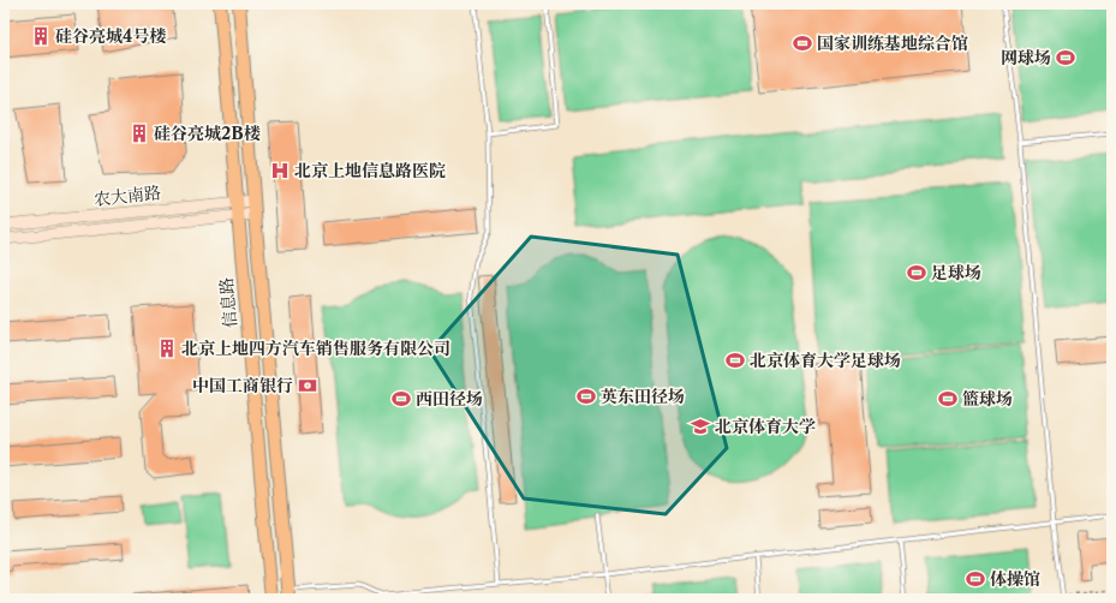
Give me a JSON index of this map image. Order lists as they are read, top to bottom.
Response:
{
  "streets": {
    "main road": ["农大南路", "信息路"]
  },
  "crossings": [
    ["农大南路", "信息路"]
  ],
  "places": {
    "building": ["硅谷亮城4号楼", "硅谷亮城2B楼", "北京上地四方汽车销售服务有限公司"],
    "sports": [
      "国家训练基地综合馆",
      "网球场",
      "足球场",
      "北京体育大学足球场",
      "英东田径场",
      "西田径场",
      "篮球场",
      "体操馆"
    ],
    "hospital": ["北京上地信息路医院"],
    "bank": ["中国工商银行"],
    "school or university": ["北京体育大学"]
  }
}
